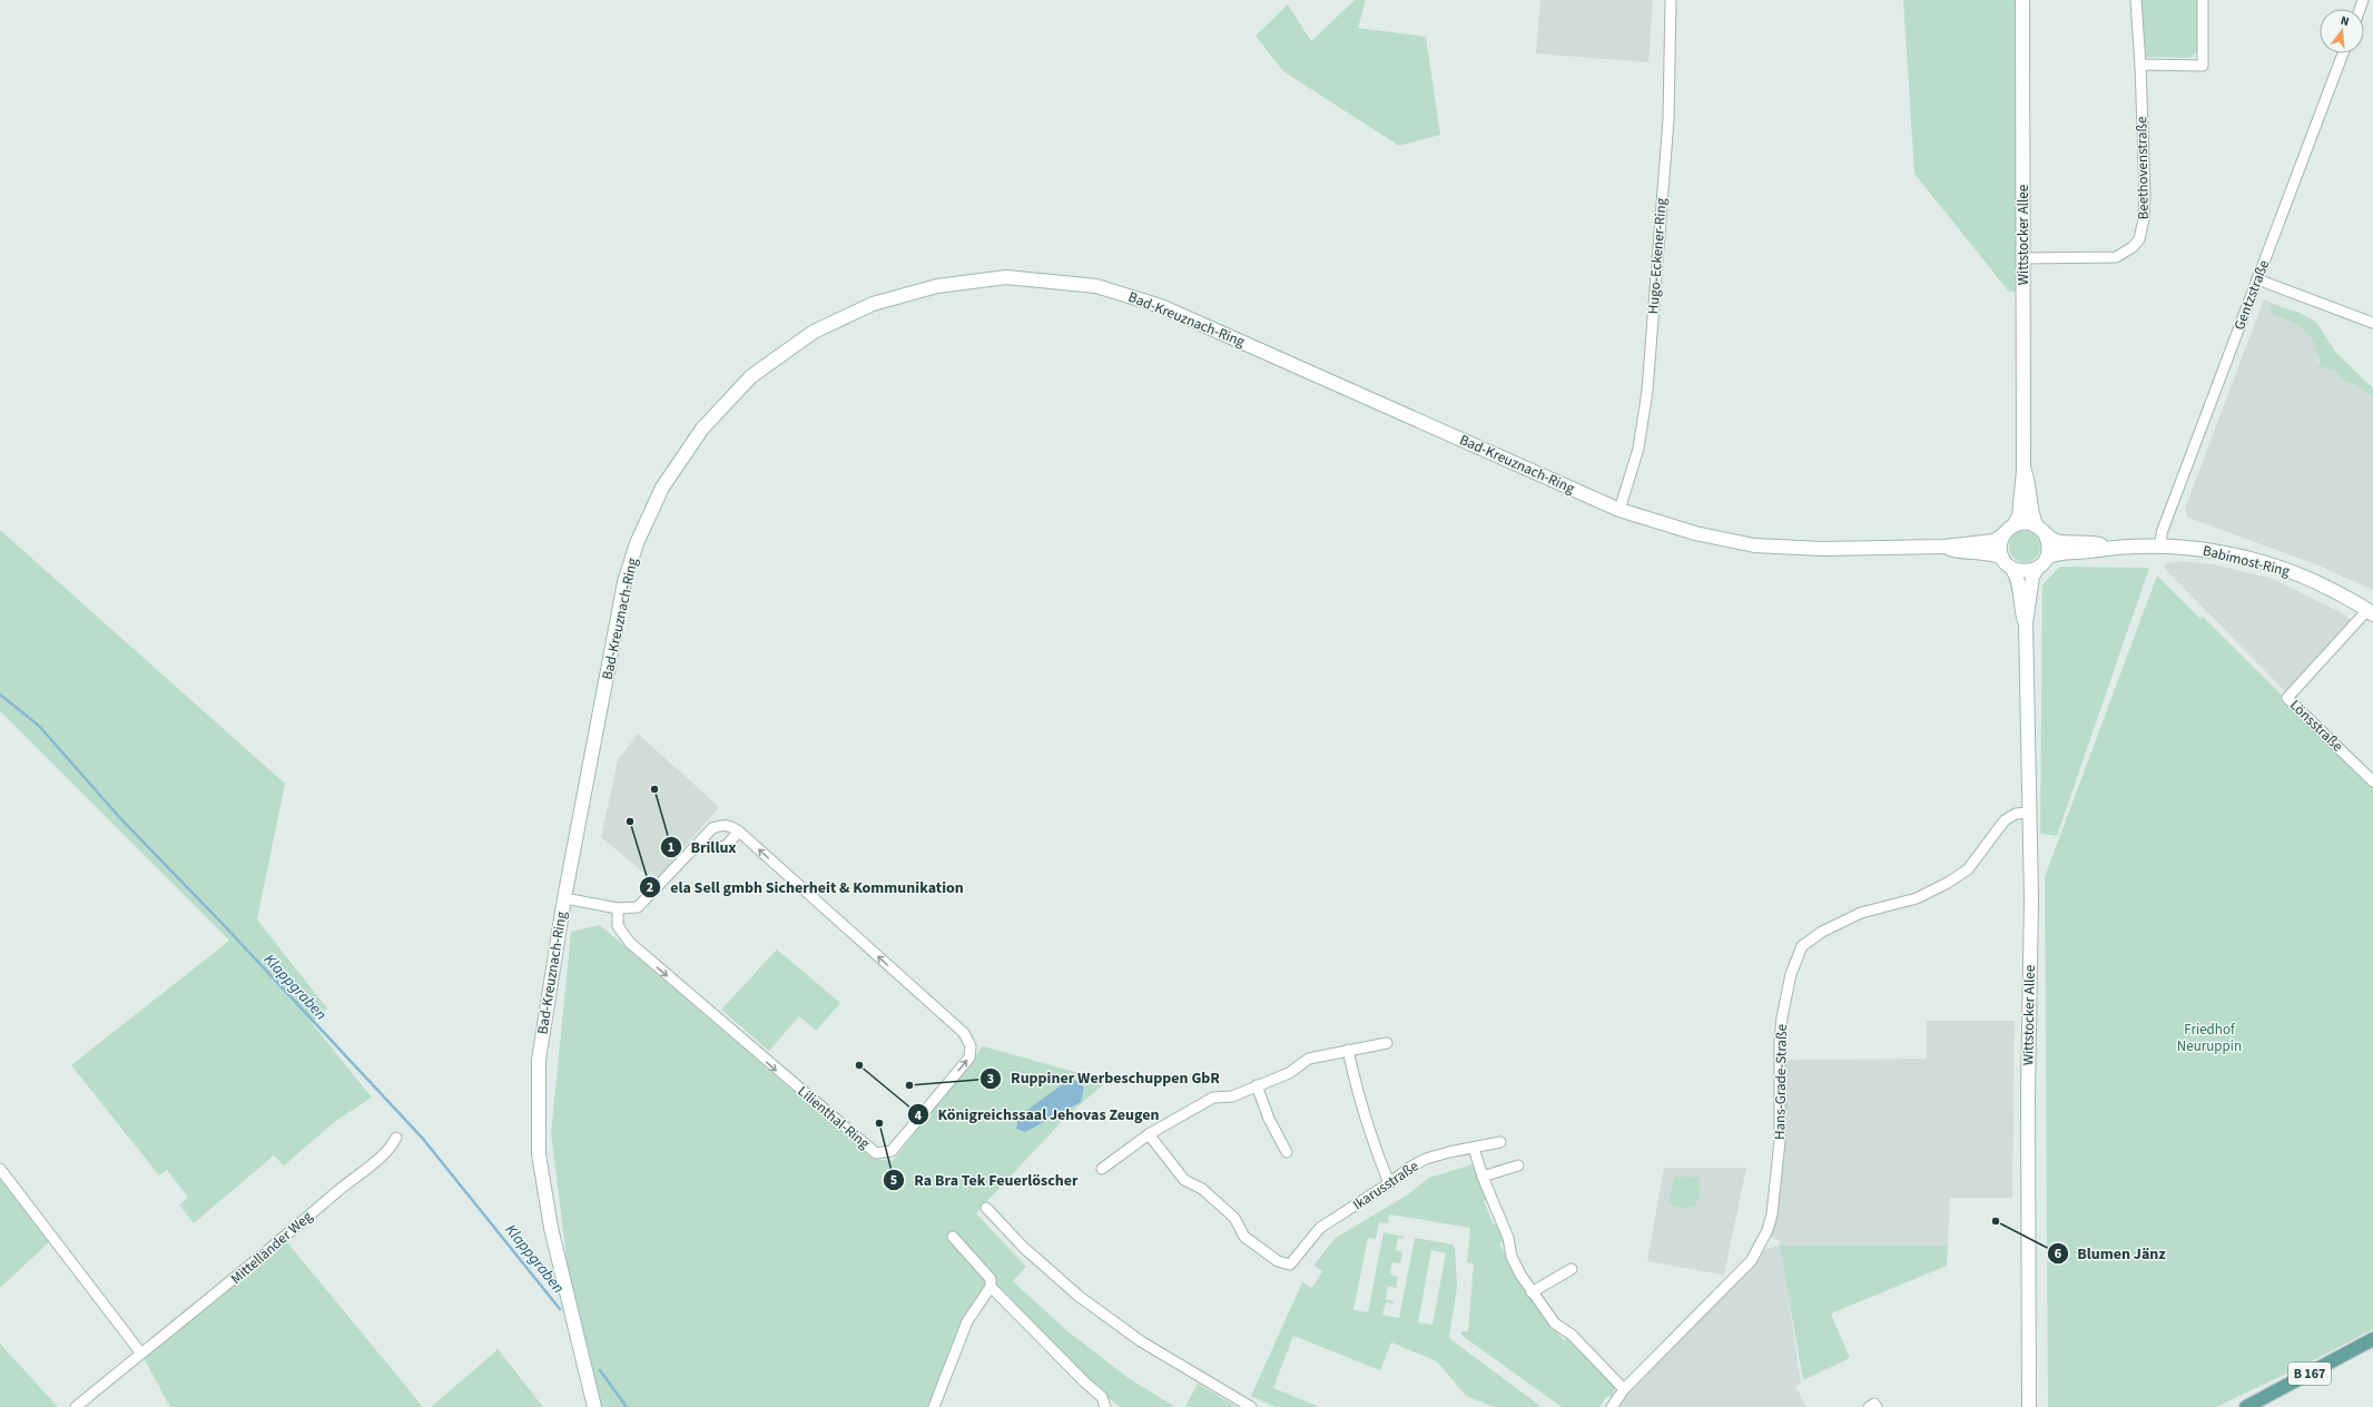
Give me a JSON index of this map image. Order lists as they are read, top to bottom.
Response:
{
  "streets": {
    "main road": [
      "Wittstocker Allee",
      "Bad-Kreuznach-Ring",
      "Babimost-Ring",
      "B 167"
    ],
    "street": [
      "Beethovenstraße",
      "Hugo-Eckener-Ring",
      "Gentzstraße",
      "Lönsstraße",
      "Hans-Grade-Straße",
      "Lilienthal-Ring",
      "Ikarusstraße",
      "Mittelländer Weg"
    ]
  },
  "crossings": [
    ["Beethovenstraße", "Wittstocker Allee"],
    ["Wittstocker Allee", "Bad-Kreuznach-Ring"],
    ["Wittstocker Allee", "Babimost-Ring"],
    ["Wittstocker Allee", "Hans-Grade-Straße"],
    ["Hugo-Eckener-Ring", "Bad-Kreuznach-Ring"],
    ["Gentzstraße", "Babimost-Ring"],
    ["Bad-Kreuznach-Ring", "Babimost-Ring"],
    ["Bad-Kreuznach-Ring", "Lilienthal-Ring"],
    ["Babimost-Ring", "Lönsstraße"]
  ],
  "water": ["Klappgraben"],
  "parks": ["Friedhof Neuruppin"],
  "places": [
    "Brillux",
    "ela Sell gmbh Sicherheit & Kommunikation",
    "Königreichssaal Jehovas Zeugen",
    "Ruppiner Werbeschuppen GbR",
    "Ra Bra Tek Feuerlöscher",
    "Blumen Jänz"
  ],
  "north": "top"
}
